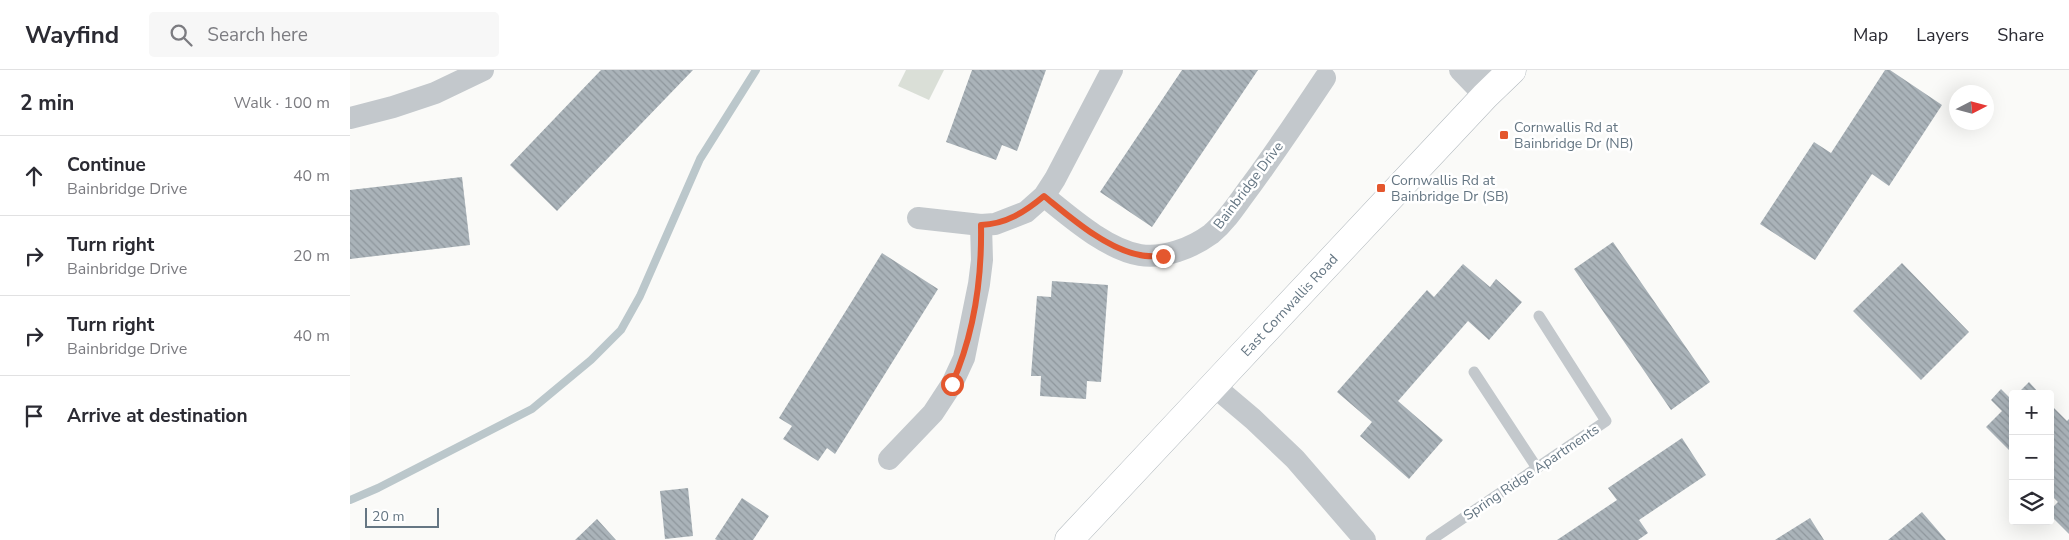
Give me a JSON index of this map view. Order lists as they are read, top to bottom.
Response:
{
  "streets": {
    "street": ["Bainbridge Drive", "East Cornwallis Road"],
    "lane": ["Spring Ridge Apartments"]
  },
  "places": {
    "transit": ["Cornwallis Rd at Bainbridge Dr (NB)", "Cornwallis Rd at Bainbridge Dr (SB)"]
  },
  "scale_bar": "20 m",
  "north": "right",
  "page": {
    "header": "Wayfind",
    "search": "Search here",
    "nav": ["Map", "Layers", "Share"],
    "heading": ["2 min", "Walk · 100 m"],
    "list": [
      ["Continue", "Bainbridge Drive", "40 m"],
      ["Turn right", "Bainbridge Drive", "20 m"],
      ["Turn right", "Bainbridge Drive", "40 m"],
      "Arrive at destination"
    ],
    "map_buttons": ["+", "−"],
    "scale": "20 m"
  }
}
